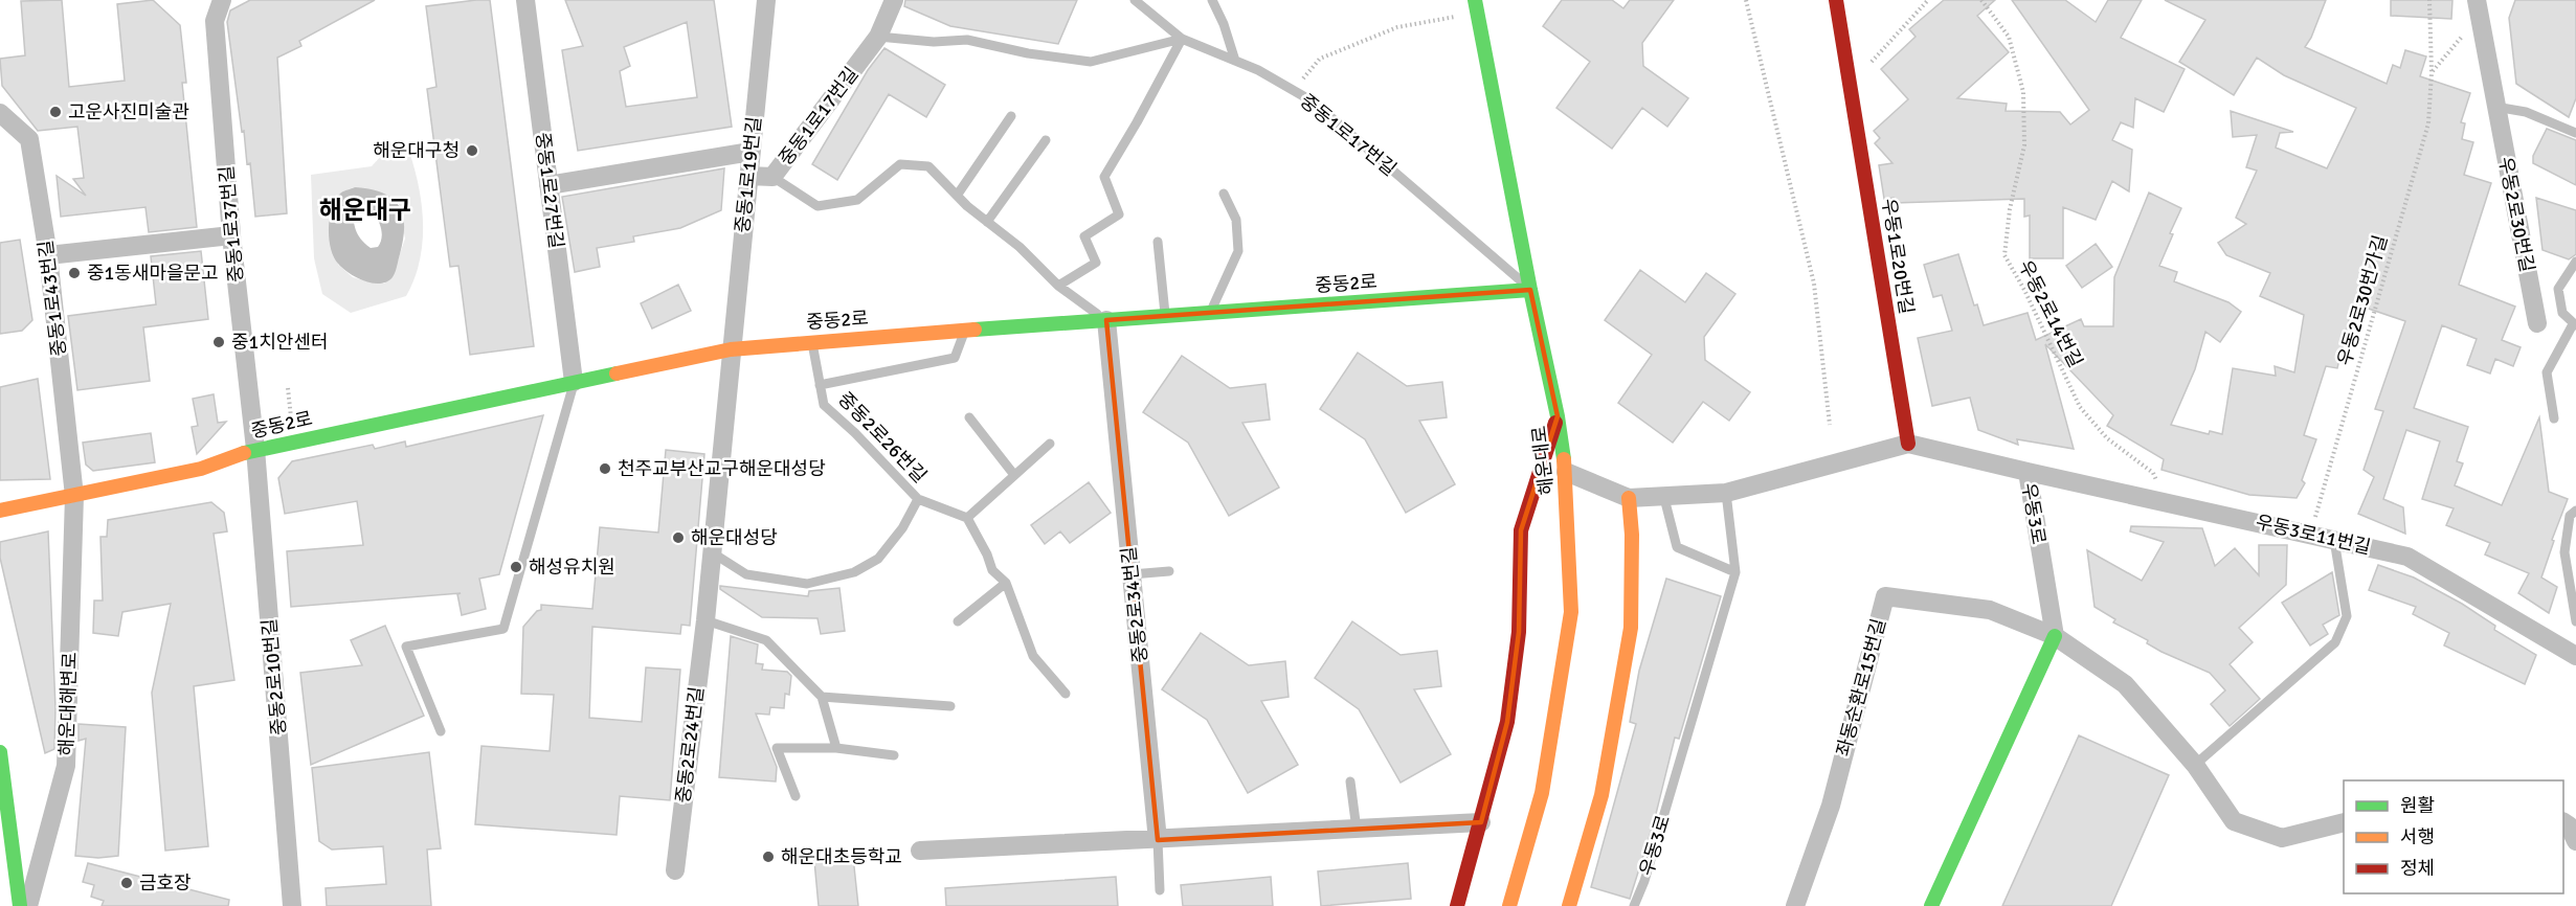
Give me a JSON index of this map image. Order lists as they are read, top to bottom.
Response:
{
  "streets": {
    "street": [
      "중동1로17번길",
      "중동1로19번길",
      "중동1로27번길",
      "우동2로30번길",
      "중동1로37번길",
      "우동1로20번길",
      "중동2로",
      "중동1로43번길",
      "해운대로",
      "우동3로",
      "우동3로11번길",
      "중동2로34번길",
      "중동2로10번길",
      "좌동순환로15번길",
      "해운대해변로",
      "중동2로24번길"
    ],
    "lane": ["중동2로26번길"],
    "path": ["우동2로30번가길", "우동2로14번길"]
  },
  "crossings": [
    ["중동1로17번길", "중동1로19번길"],
    ["중동1로17번길", "중동2로"],
    ["중동1로17번길", "해운대로"],
    ["중동1로19번길", "중동2로"],
    ["중동1로19번길", "중동2로24번길"],
    ["중동1로27번길", "중동2로"],
    ["중동1로37번길", "중동2로"],
    ["중동1로37번길", "중동2로10번길"],
    ["우동1로20번길", "우동3로"],
    ["중동2로", "중동1로43번길"],
    ["중동2로", "중동2로26번길"],
    ["중동2로", "해운대로"],
    ["중동2로", "중동2로34번길"],
    ["중동2로", "중동2로10번길"],
    ["중동2로", "해운대해변로"],
    ["중동2로", "중동2로24번길"],
    ["중동1로43번길", "해운대해변로"],
    ["우동2로30번가길", "우동3로11번길"],
    ["우동2로14번길", "우동3로11번길"],
    ["해운대로", "우동3로"],
    ["우동3로", "우동3로11번길"],
    ["우동3로", "좌동순환로15번길"]
  ],
  "districts": ["해운대구"],
  "places": [
    "고운사진미술관",
    "해운대구청",
    "중1동새마을문고",
    "중1치안센터",
    "천주교부산교구해운대성당",
    "해운대성당",
    "해성유치원",
    "해운대초등학교",
    "금호장"
  ],
  "legend": ["원활", "서행", "정체"]
}
